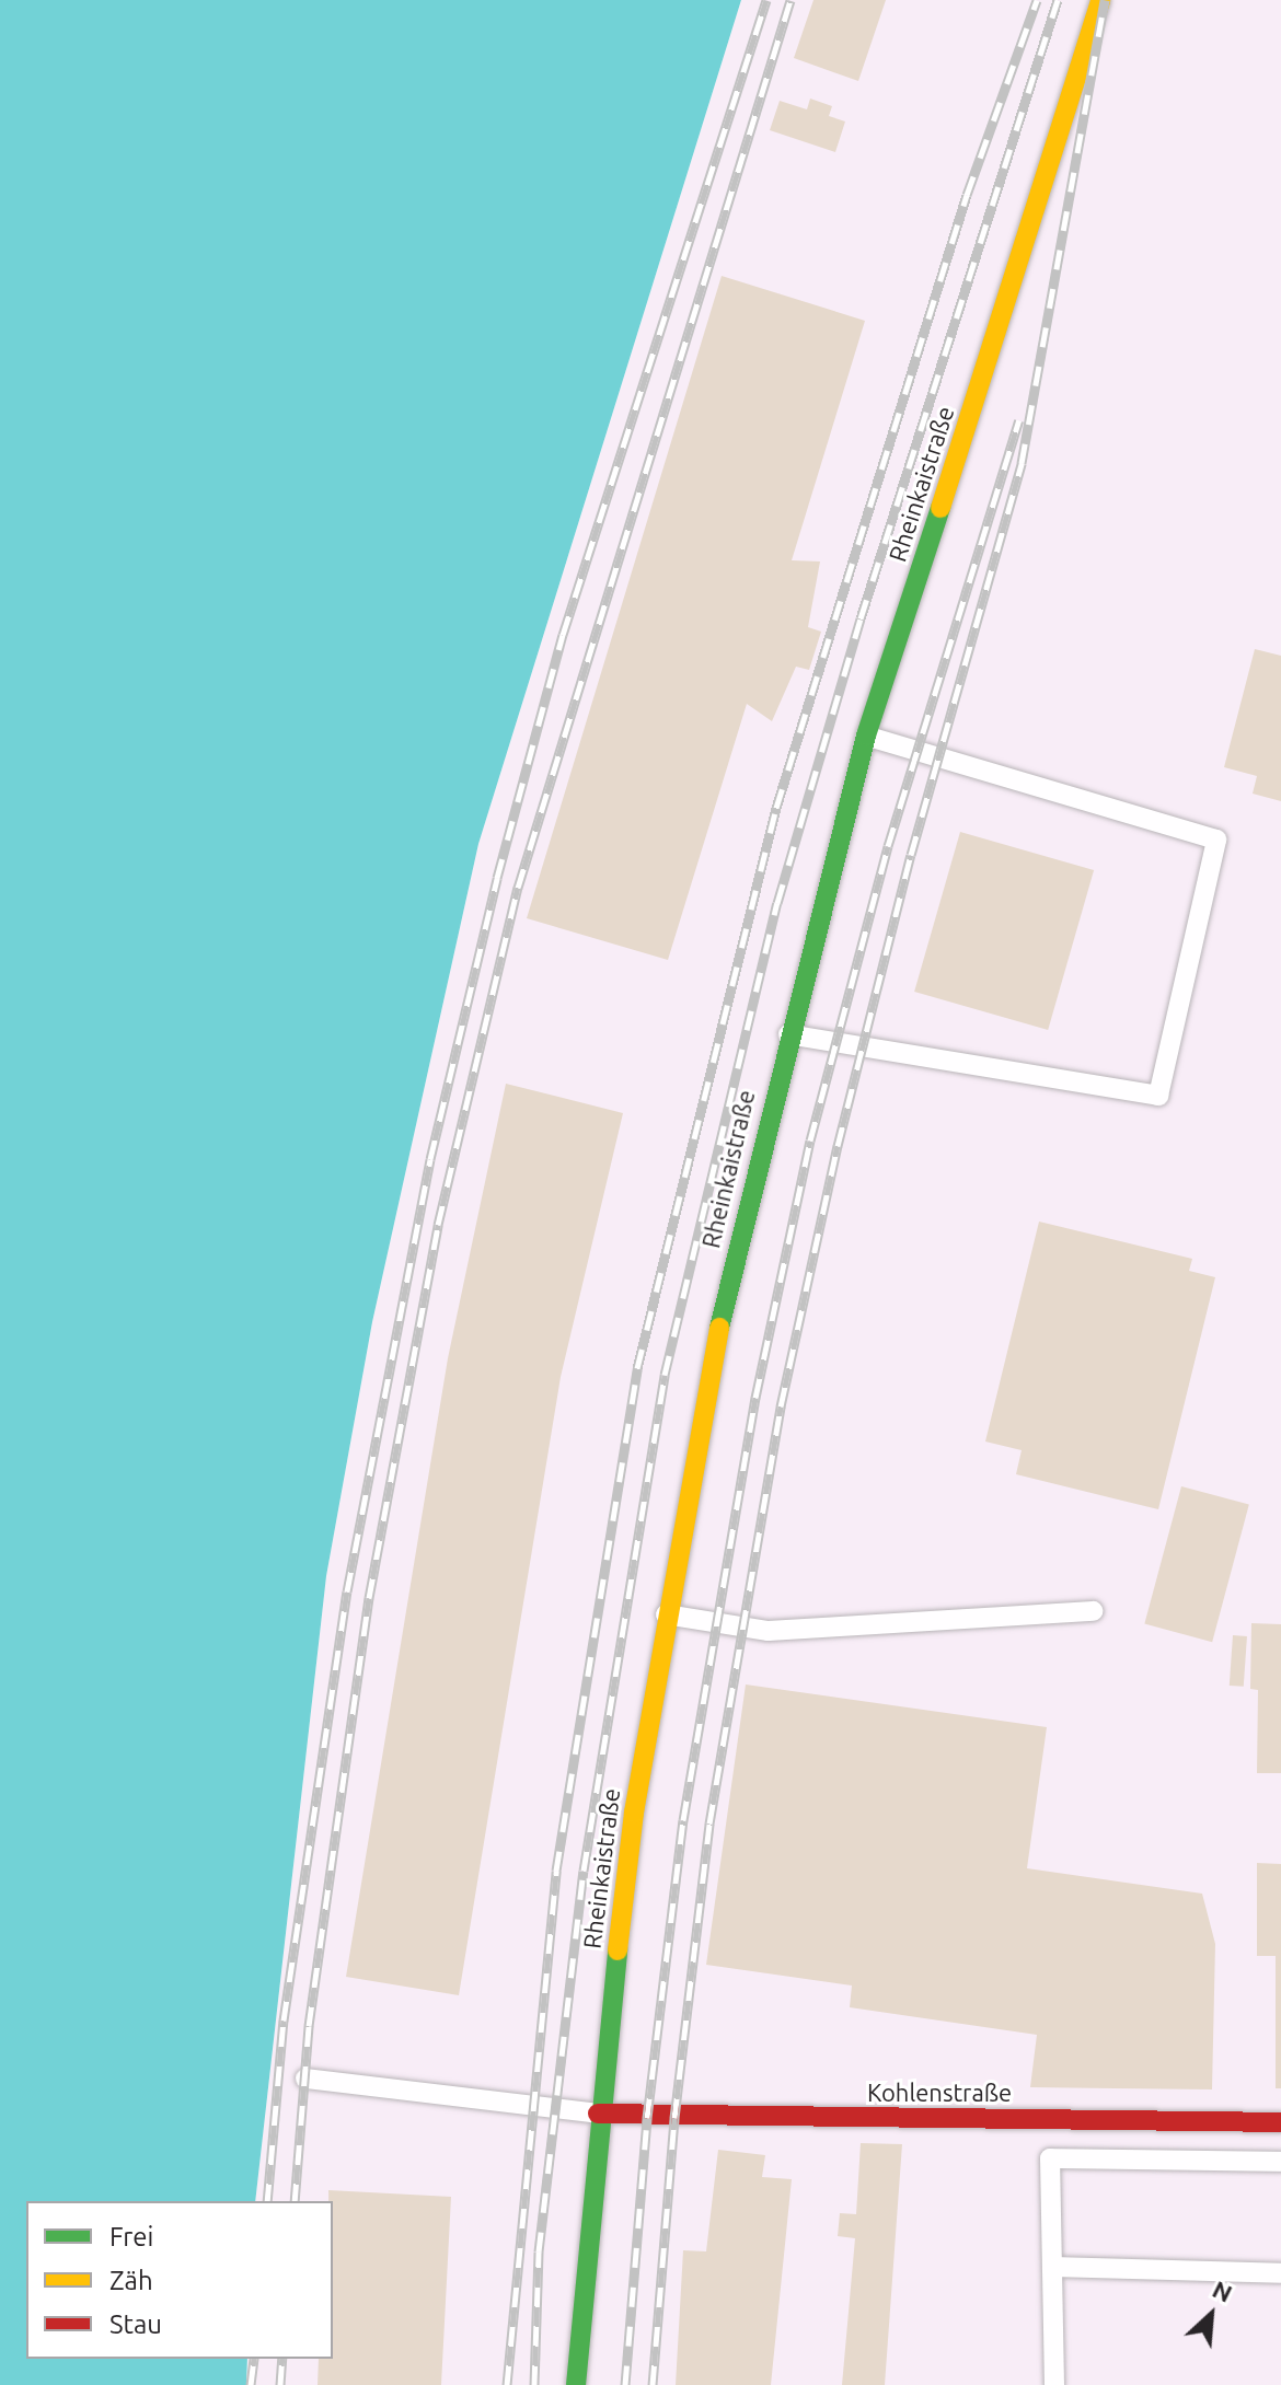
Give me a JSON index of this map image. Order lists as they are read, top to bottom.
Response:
{
  "streets": {
    "street": ["Rheinkaistraße", "Kohlenstraße"]
  },
  "crossings": [
    ["Rheinkaistraße", "Kohlenstraße"]
  ],
  "legend": ["Frei", "Zäh", "Stau"],
  "north": "top right"
}
